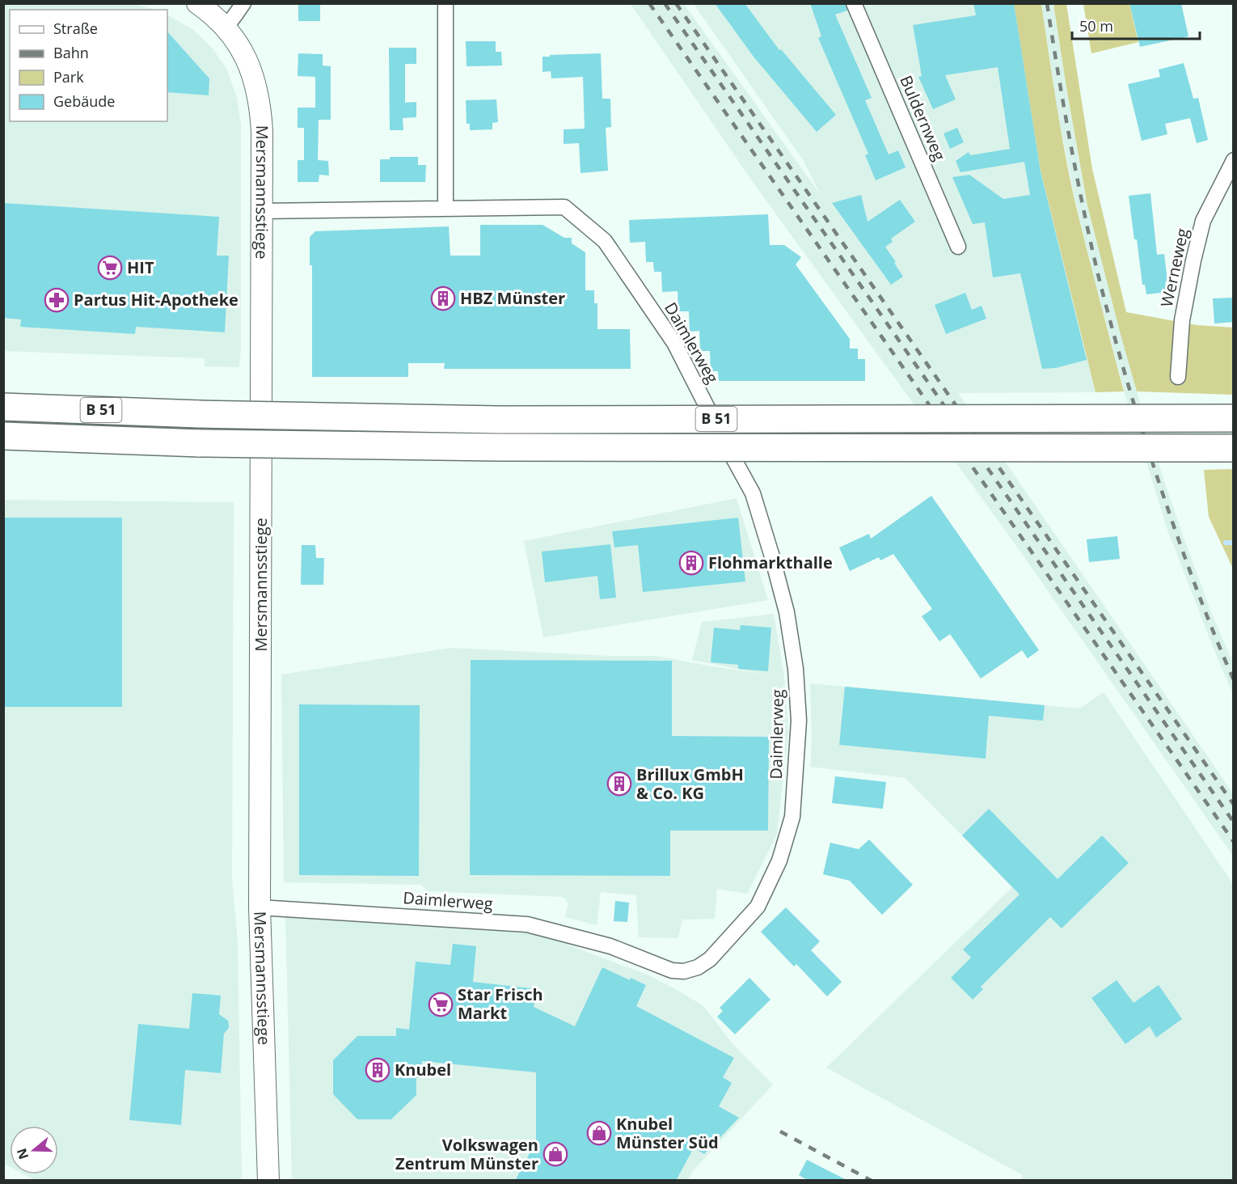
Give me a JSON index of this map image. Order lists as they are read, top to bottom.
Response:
{
  "streets": {
    "highway": ["B 51"],
    "street": [
      "Buldernweg",
      "Mersmannsstiege",
      "Werneweg",
      "Daimlerweg"
    ]
  },
  "crossings": [
    ["Mersmannsstiege", "Daimlerweg"]
  ],
  "places": {
    "supermarket": ["HIT", "Star Frisch Markt"],
    "building": [
      "HBZ Münster",
      "Flohmarkthalle",
      "Brillux GmbH & Co. KG",
      "Knubel"
    ],
    "pharmacy": ["Partus Hit-Apotheke"],
    "shop": ["Knubel Münster Süd", "Volkswagen Zentrum Münster"]
  },
  "legend": [
    "Straße",
    "Bahn",
    "Park",
    "Gebäude"
  ],
  "scale_bar": "50 m",
  "north": "left"
}
